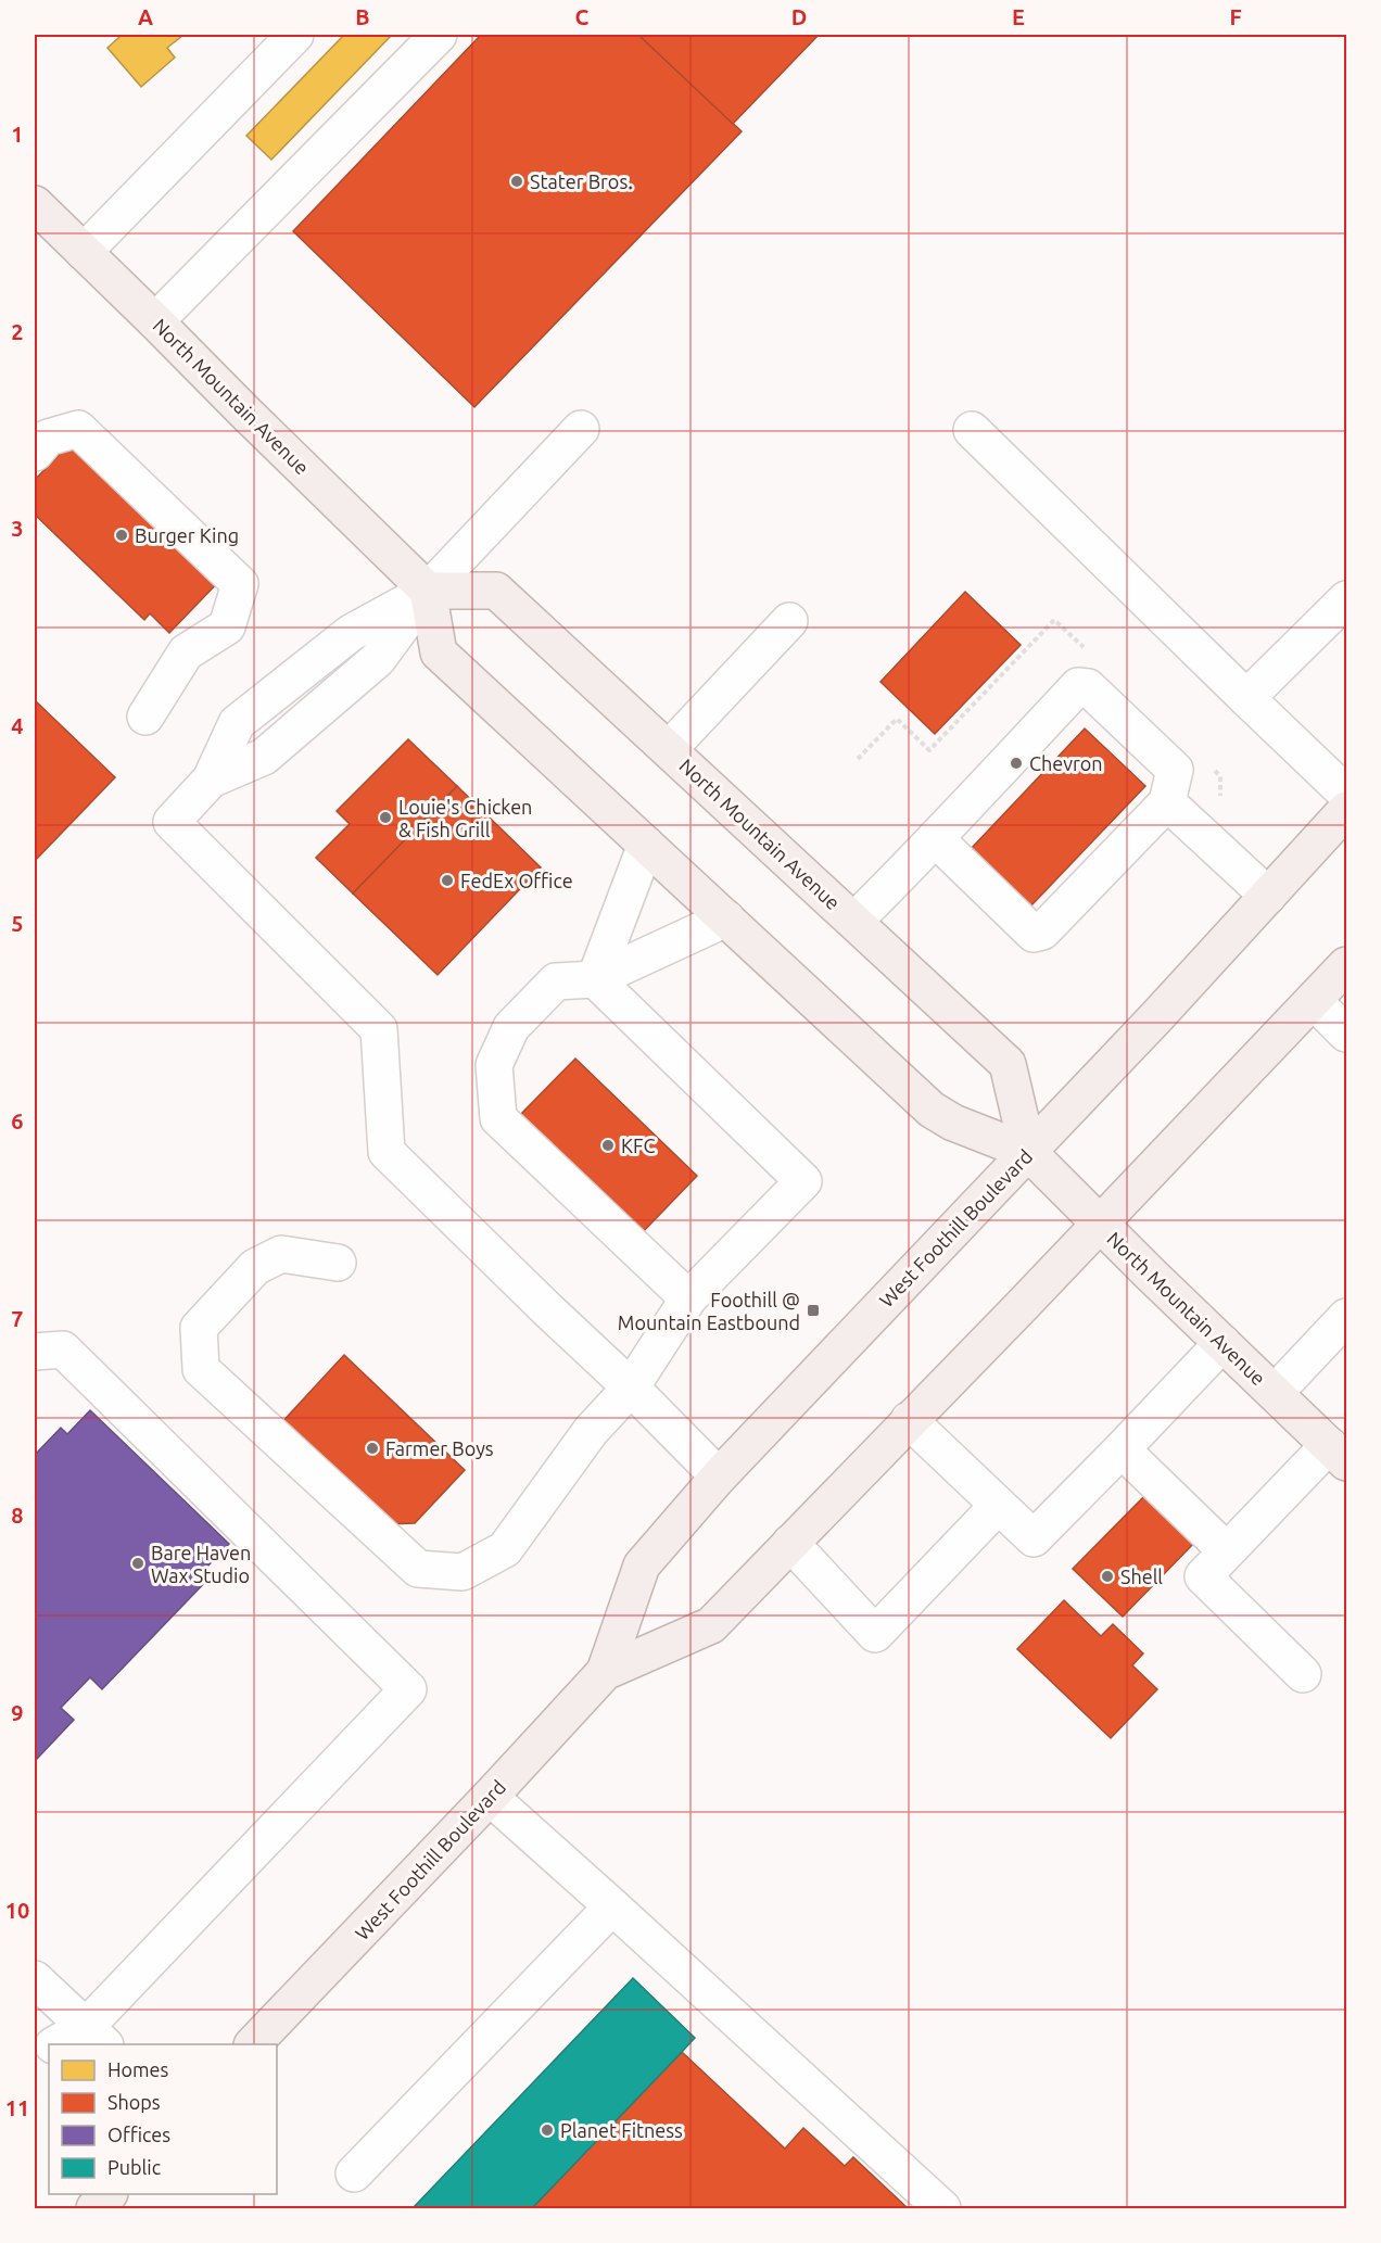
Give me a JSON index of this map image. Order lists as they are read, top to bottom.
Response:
{
  "streets": {
    "main road": ["North Mountain Avenue", "West Foothill Boulevard"]
  },
  "crossings": [
    ["North Mountain Avenue", "West Foothill Boulevard"]
  ],
  "places": {
    "other": [
      "Stater Bros.",
      "Burger King",
      "Chevron",
      "Louie's Chicken & Fish Grill",
      "FedEx Office",
      "KFC",
      "Farmer Boys",
      "Bare Haven Wax Studio",
      "Shell",
      "Planet Fitness"
    ],
    "transit": ["Foothill @ Mountain Eastbound"]
  },
  "legend": [
    "Homes",
    "Shops",
    "Offices",
    "Public"
  ],
  "grid": {
    "columns": [
      "A",
      "B",
      "C",
      "D",
      "E",
      "F"
    ],
    "rows": [
      "1",
      "2",
      "3",
      "4",
      "5",
      "6",
      "7",
      "8",
      "9",
      "10",
      "11"
    ]
  }
}
